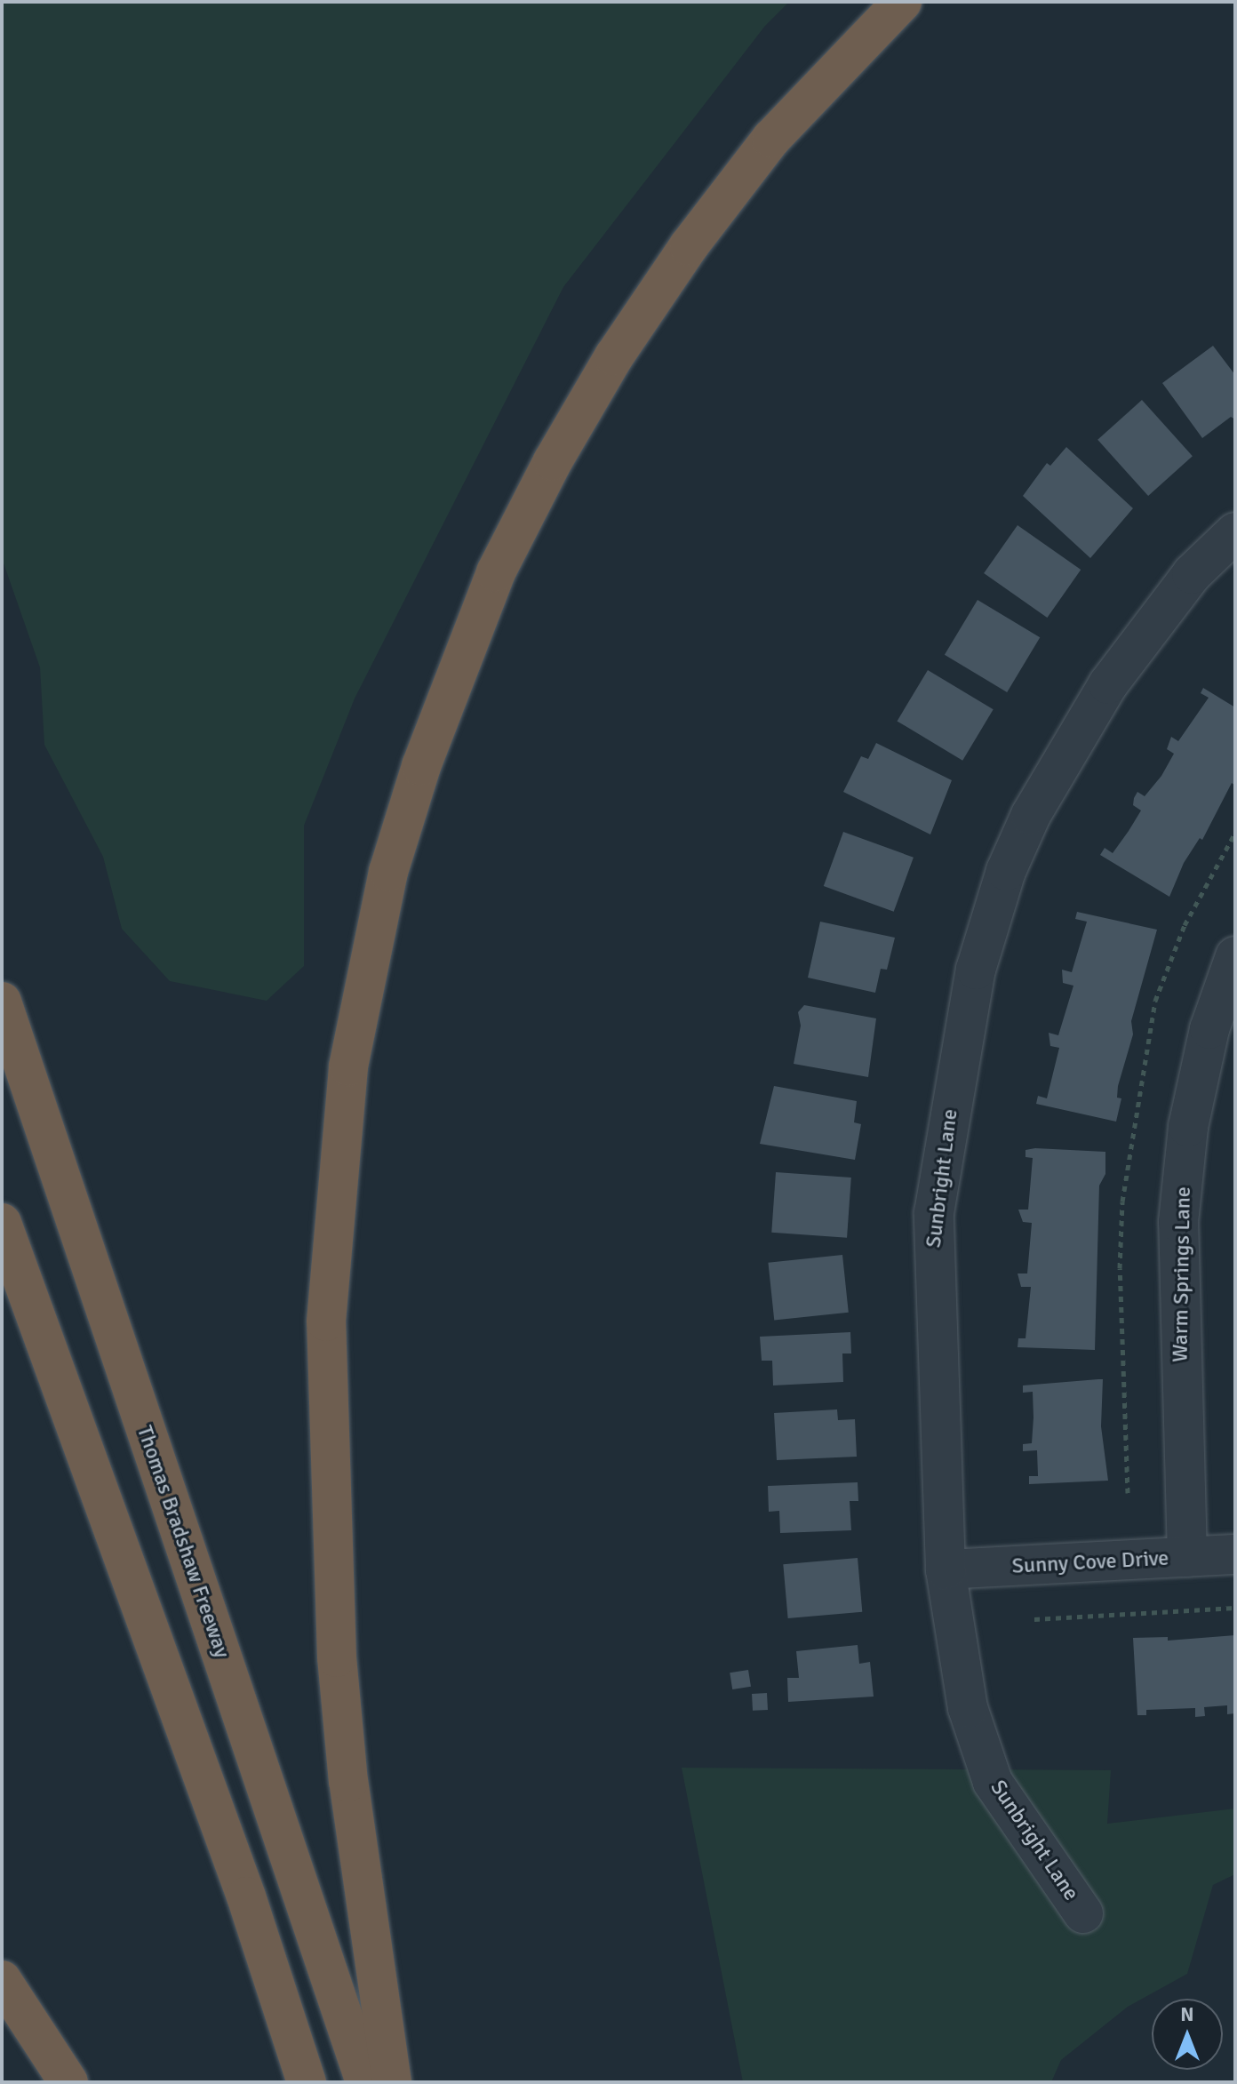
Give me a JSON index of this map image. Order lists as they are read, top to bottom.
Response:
{
  "streets": {
    "highway": ["Thomas Bradshaw Freeway"],
    "street": ["Sunbright Lane", "Warm Springs Lane", "Sunny Cove Drive"]
  },
  "crossings": [
    ["Sunbright Lane", "Sunny Cove Drive"],
    ["Warm Springs Lane", "Sunny Cove Drive"]
  ],
  "north": "top"
}
